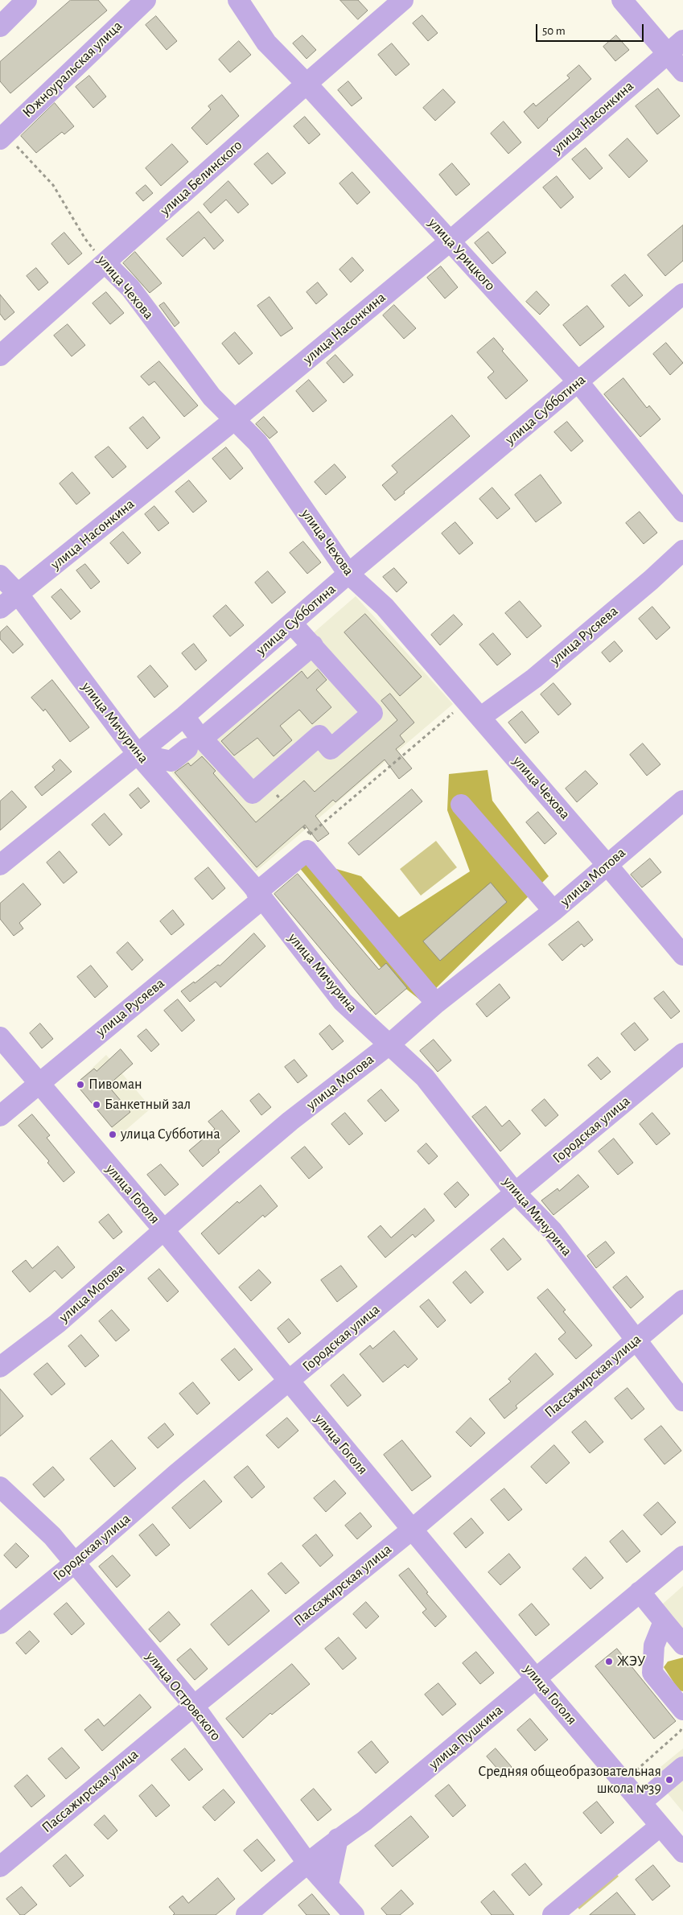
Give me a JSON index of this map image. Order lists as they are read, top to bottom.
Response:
{
  "streets": {
    "street": [
      "Южноуральская улица",
      "улица Насонкина",
      "улица Белинского",
      "улица Урицкого",
      "улица Чехова",
      "улица Субботина",
      "улица Русяева",
      "улица Мичурина",
      "улица Мотова",
      "Городская улица",
      "улица Гоголя",
      "Пассажирская улица",
      "улица Островского",
      "улица Пушкина"
    ]
  },
  "crossings": [
    ["Южноуральская улица", "улица Чехова"],
    ["улица Насонкина", "улица Урицкого"],
    ["улица Насонкина", "улица Чехова"],
    ["улица Насонкина", "улица Мичурина"],
    ["улица Белинского", "улица Урицкого"],
    ["улица Белинского", "улица Чехова"],
    ["улица Урицкого", "улица Субботина"],
    ["улица Чехова", "улица Субботина"],
    ["улица Чехова", "улица Русяева"],
    ["улица Чехова", "улица Мотова"],
    ["улица Субботина", "улица Мичурина"],
    ["улица Русяева", "улица Мичурина"],
    ["улица Русяева", "улица Мотова"],
    ["улица Русяева", "улица Гоголя"],
    ["улица Мичурина", "улица Мотова"],
    ["улица Мичурина", "Городская улица"],
    ["улица Мичурина", "Пассажирская улица"],
    ["улица Мотова", "улица Гоголя"],
    ["Городская улица", "улица Гоголя"],
    ["Городская улица", "улица Островского"],
    ["улица Гоголя", "Пассажирская улица"],
    ["улица Гоголя", "улица Пушкина"],
    ["Пассажирская улица", "улица Островского"],
    ["улица Островского", "улица Пушкина"]
  ],
  "places": [
    "Пивоман",
    "Банкетный зал",
    "улица Субботина",
    "ЖЭУ",
    "Средняя общеобразовательная школа №39"
  ],
  "scale_bar": "50 m"
}
